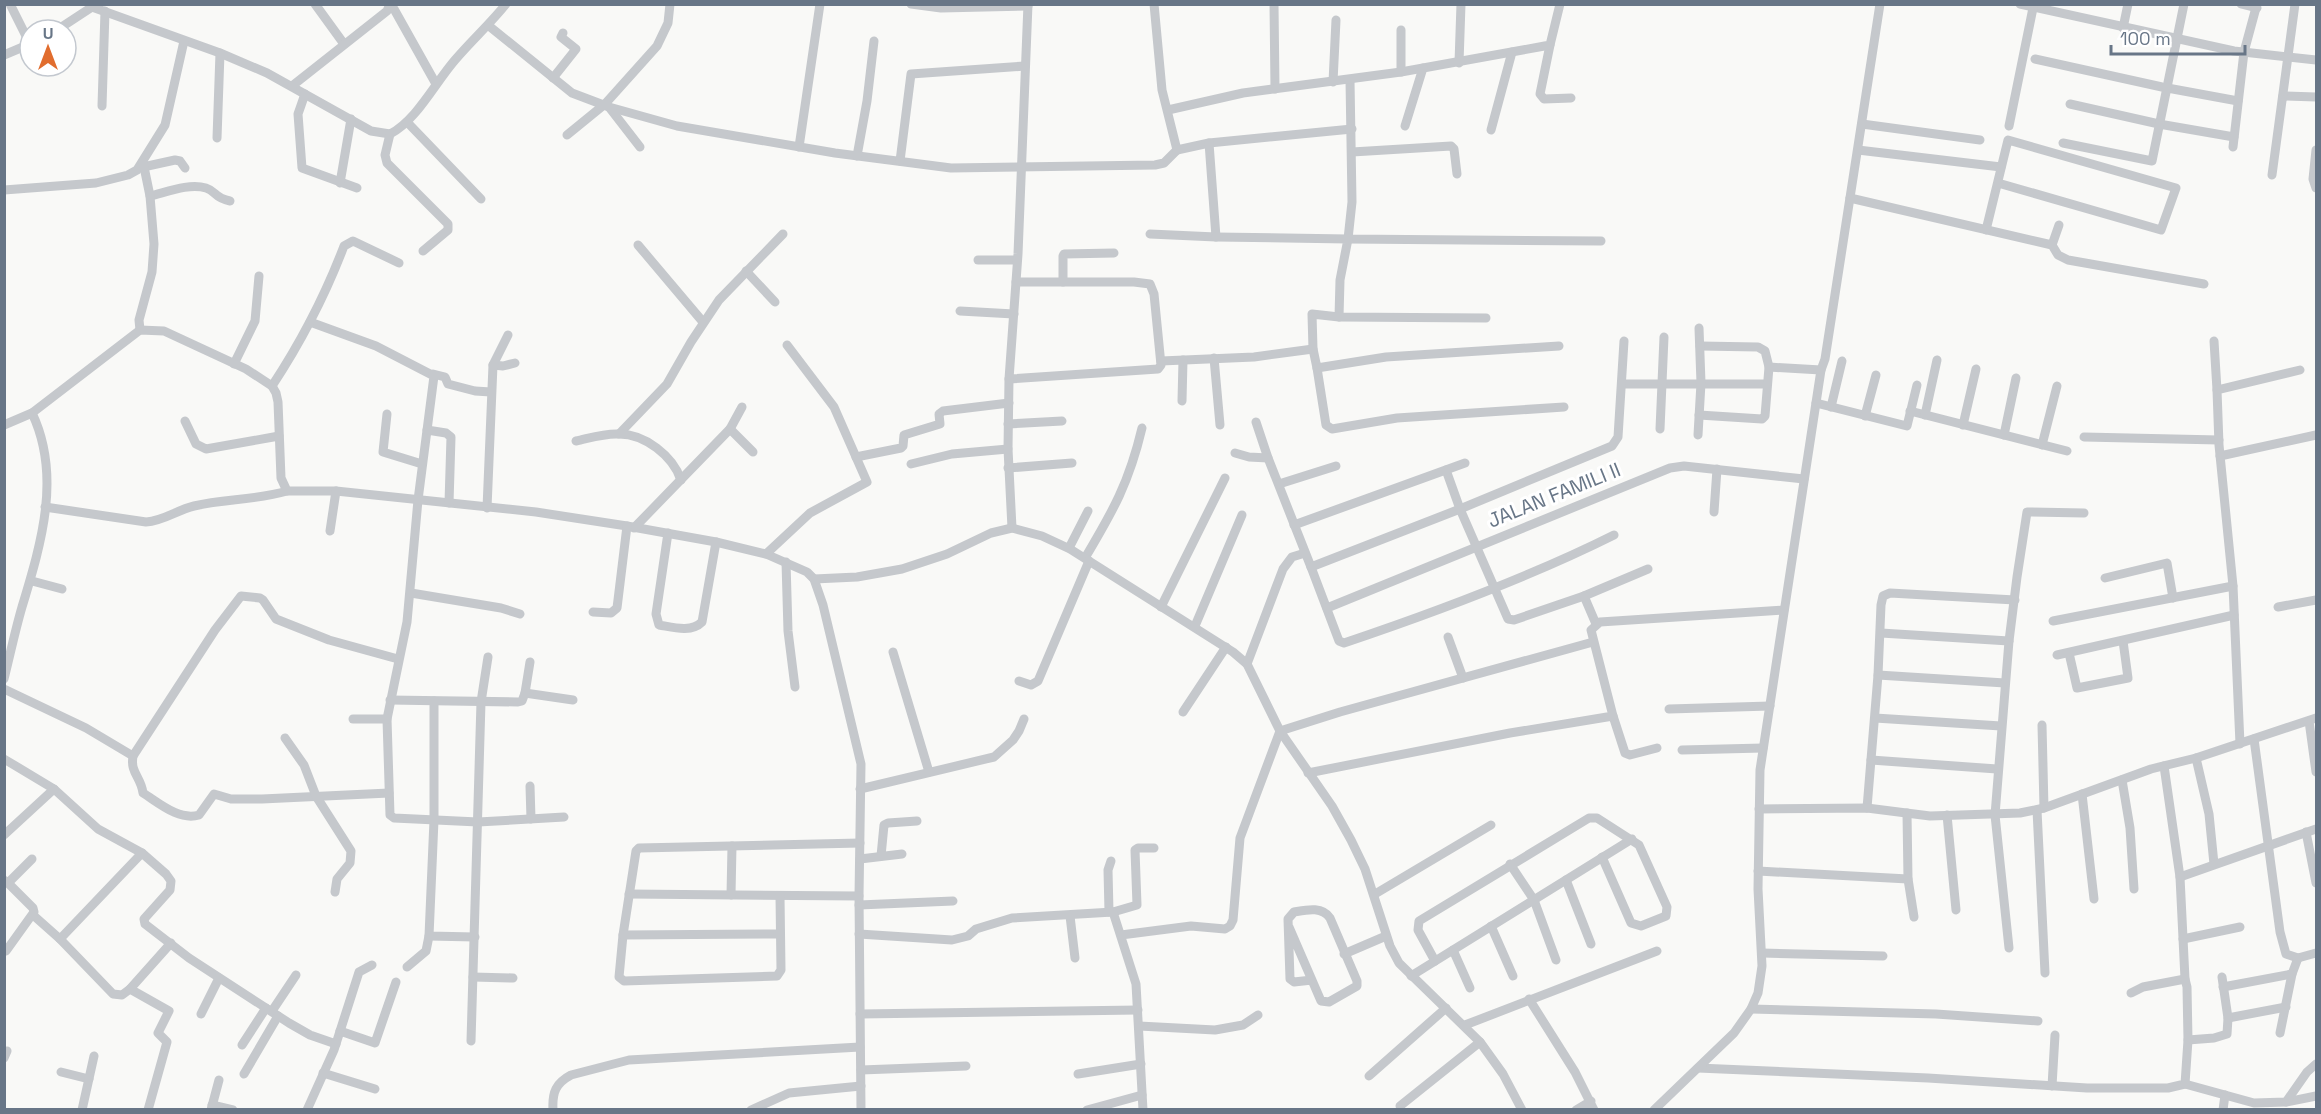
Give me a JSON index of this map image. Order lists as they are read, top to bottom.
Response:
{
  "streets": {
    "street": ["JALAN FAMILI II"]
  },
  "scale_bar": "100 m",
  "north": "top"
}
